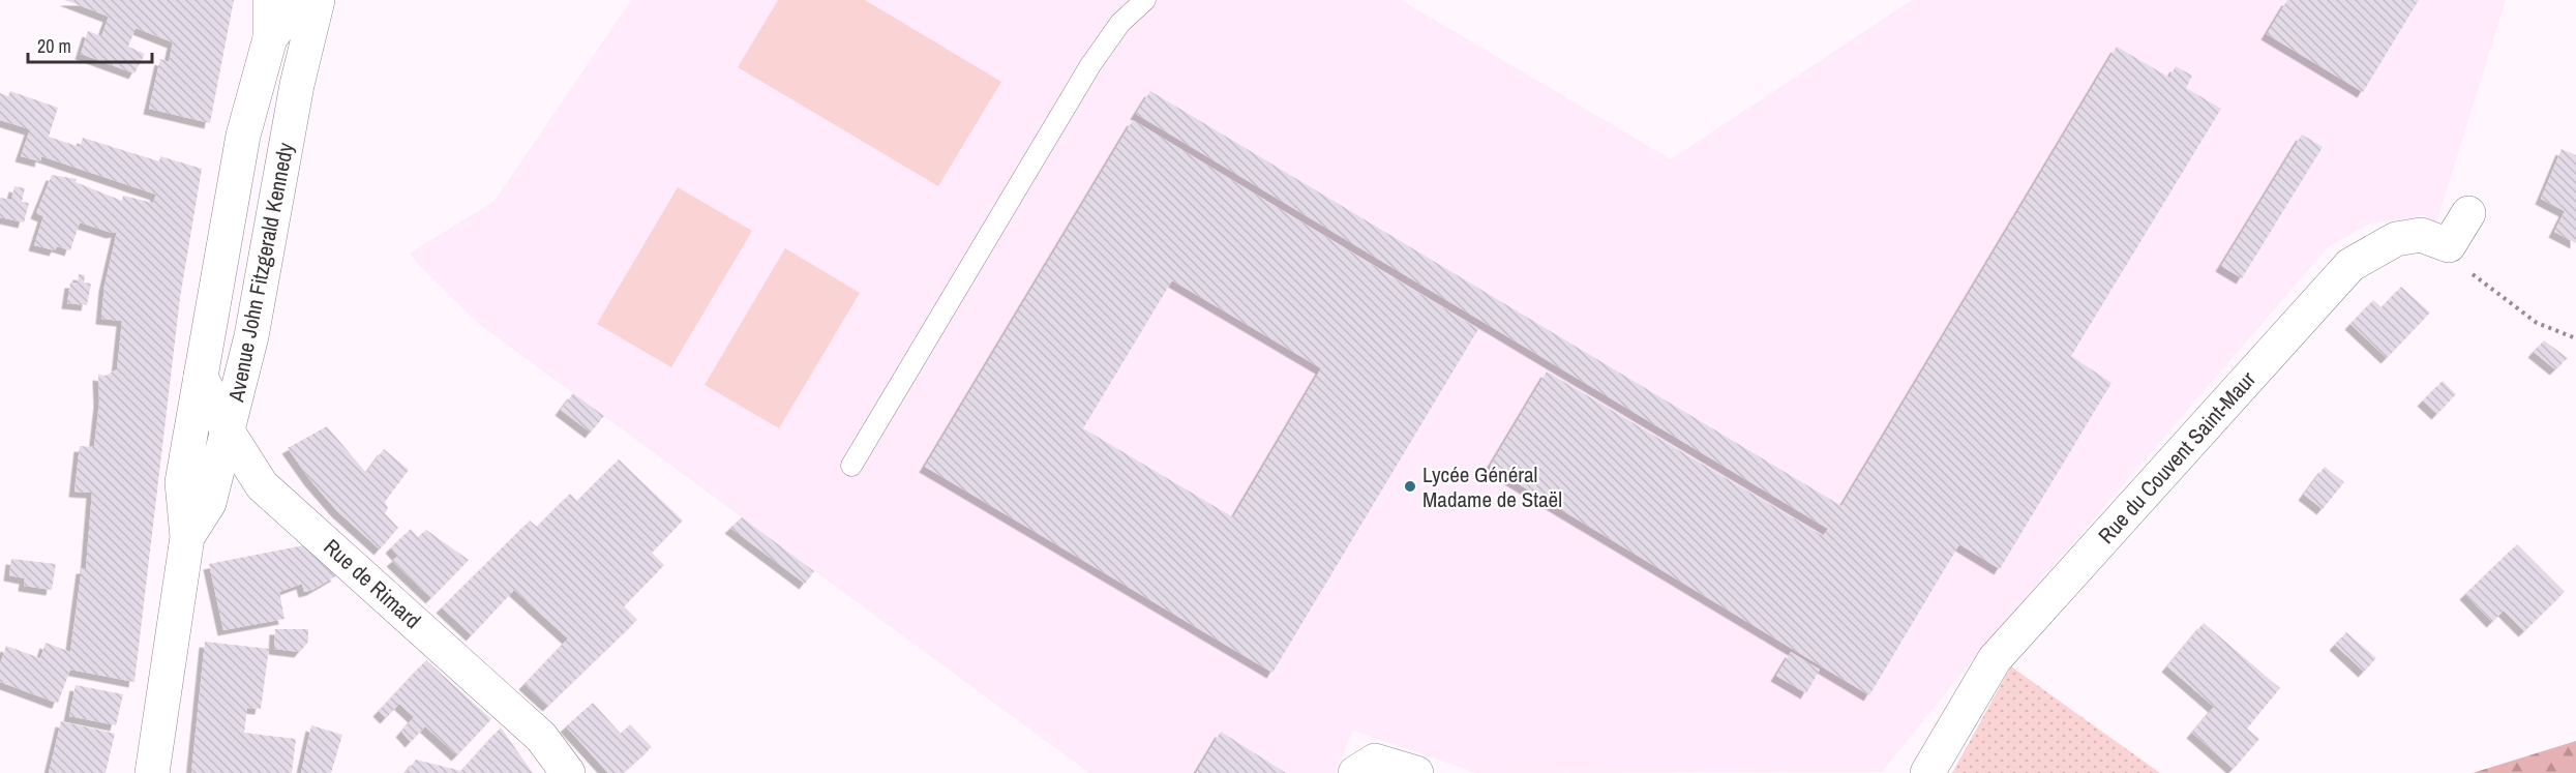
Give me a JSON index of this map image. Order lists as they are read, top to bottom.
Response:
{
  "streets": {
    "street": ["Avenue John Fitzgerald Kennedy", "Rue du Couvent Saint-Maur", "Rue de Rimard"]
  },
  "crossings": [
    ["Avenue John Fitzgerald Kennedy", "Rue de Rimard"]
  ],
  "places": ["Lycée Général Madame de Staël"],
  "scale_bar": "20 m"
}
